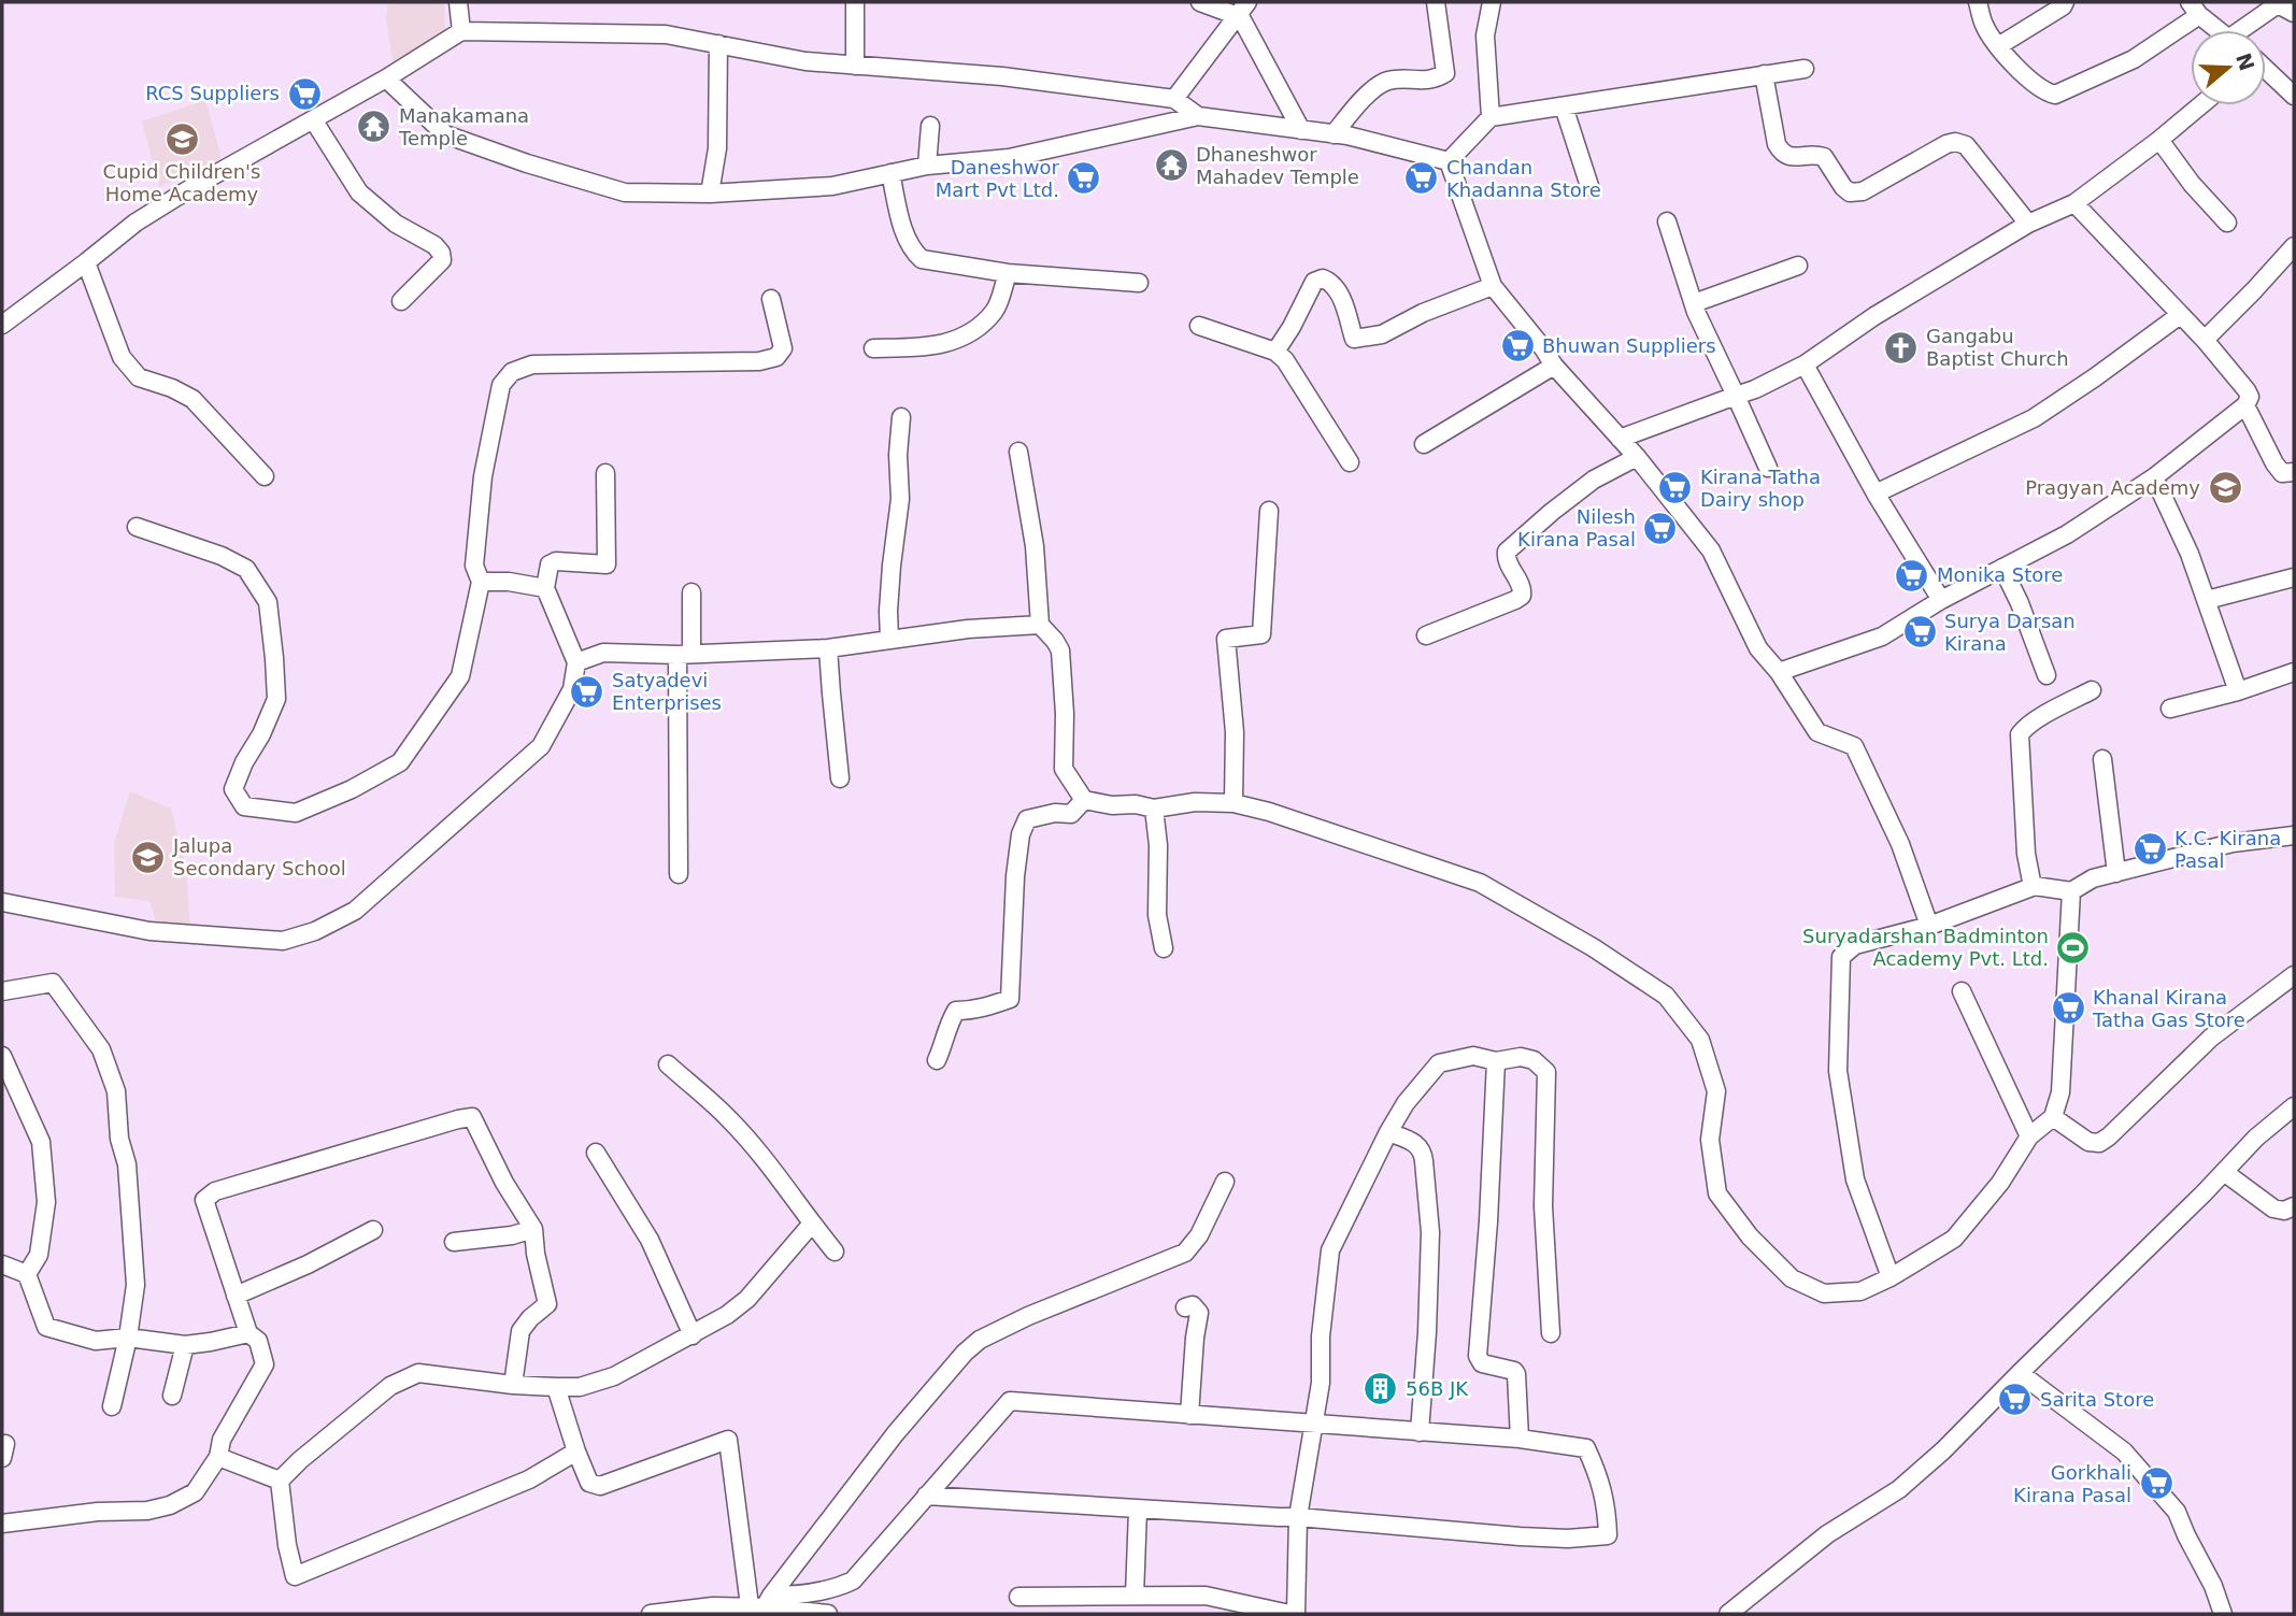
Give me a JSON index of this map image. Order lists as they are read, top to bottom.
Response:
{
  "places": {
    "supermarket": [
      "RCS Suppliers",
      "Daneshwor Mart Pvt Ltd.",
      "Chandan Khadanna Store",
      "Bhuwan Suppliers",
      "Kirana Tatha Dairy shop",
      "Nilesh Kirana Pasal",
      "Monika Store",
      "Surya Darsan Kirana",
      "Satyadevi Enterprises",
      "K.C. Kirana Pasal",
      "Khanal Kirana Tatha Gas Store",
      "Sarita Store",
      "Gorkhali Kirana Pasal"
    ],
    "temple": ["Manakamana Temple", "Dhaneshwor Mahadev Temple"],
    "school or university": ["Cupid Children's Home Academy", "Pragyan Academy", "Jalupa Secondary School"],
    "church": ["Gangabu Baptist Church"],
    "sports": ["Suryadarshan Badminton Academy Pvt. Ltd."],
    "building": ["56B JK"]
  },
  "north": "right"
}
